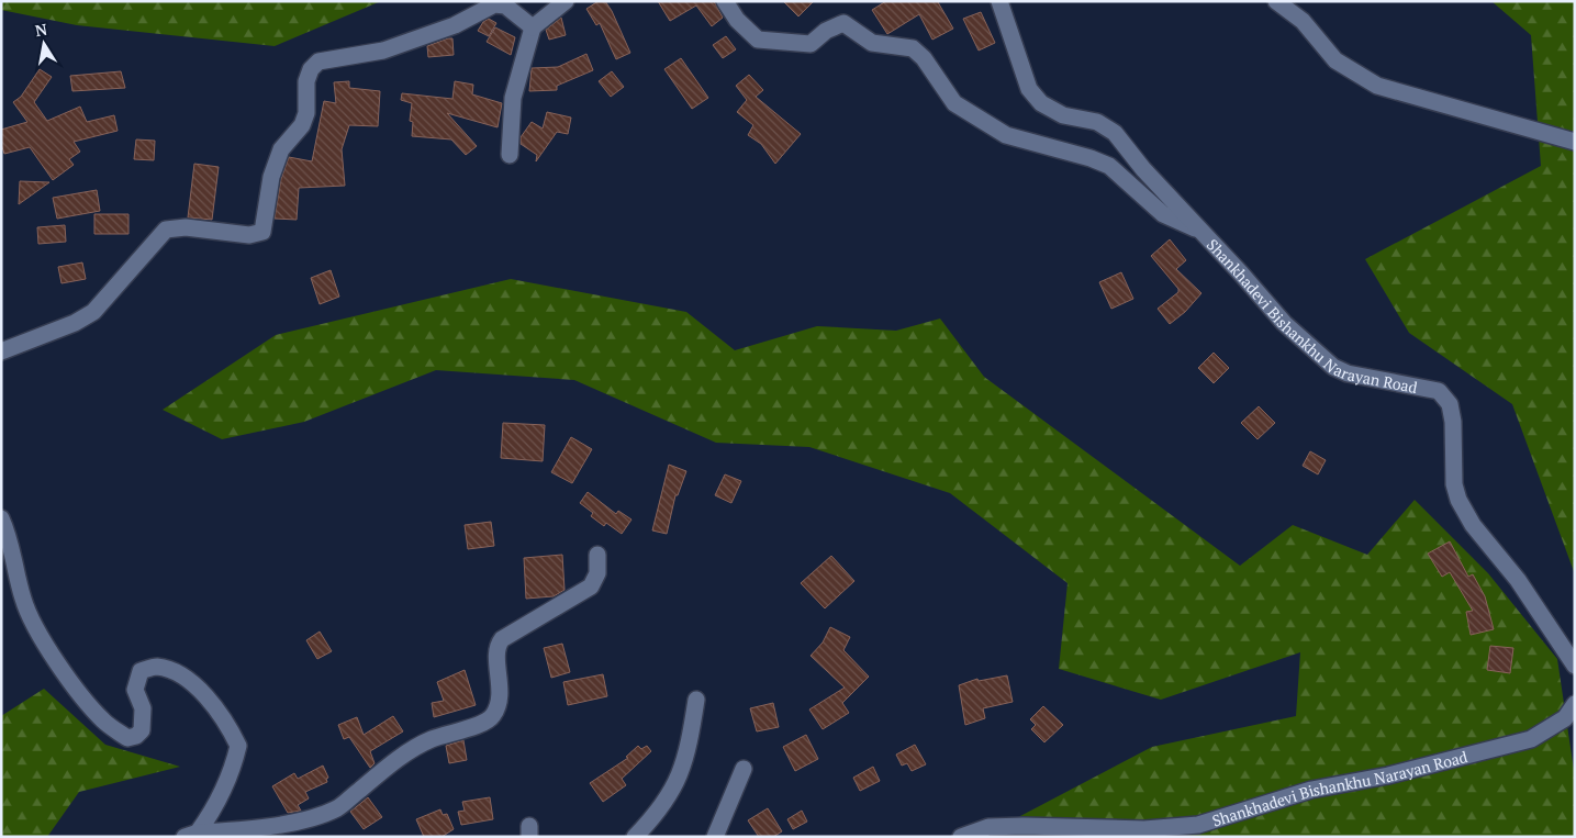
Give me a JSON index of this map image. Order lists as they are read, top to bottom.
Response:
{
  "streets": {
    "street": ["Shankhadevi Bishankhu Narayan Road"]
  },
  "north": "top"
}
